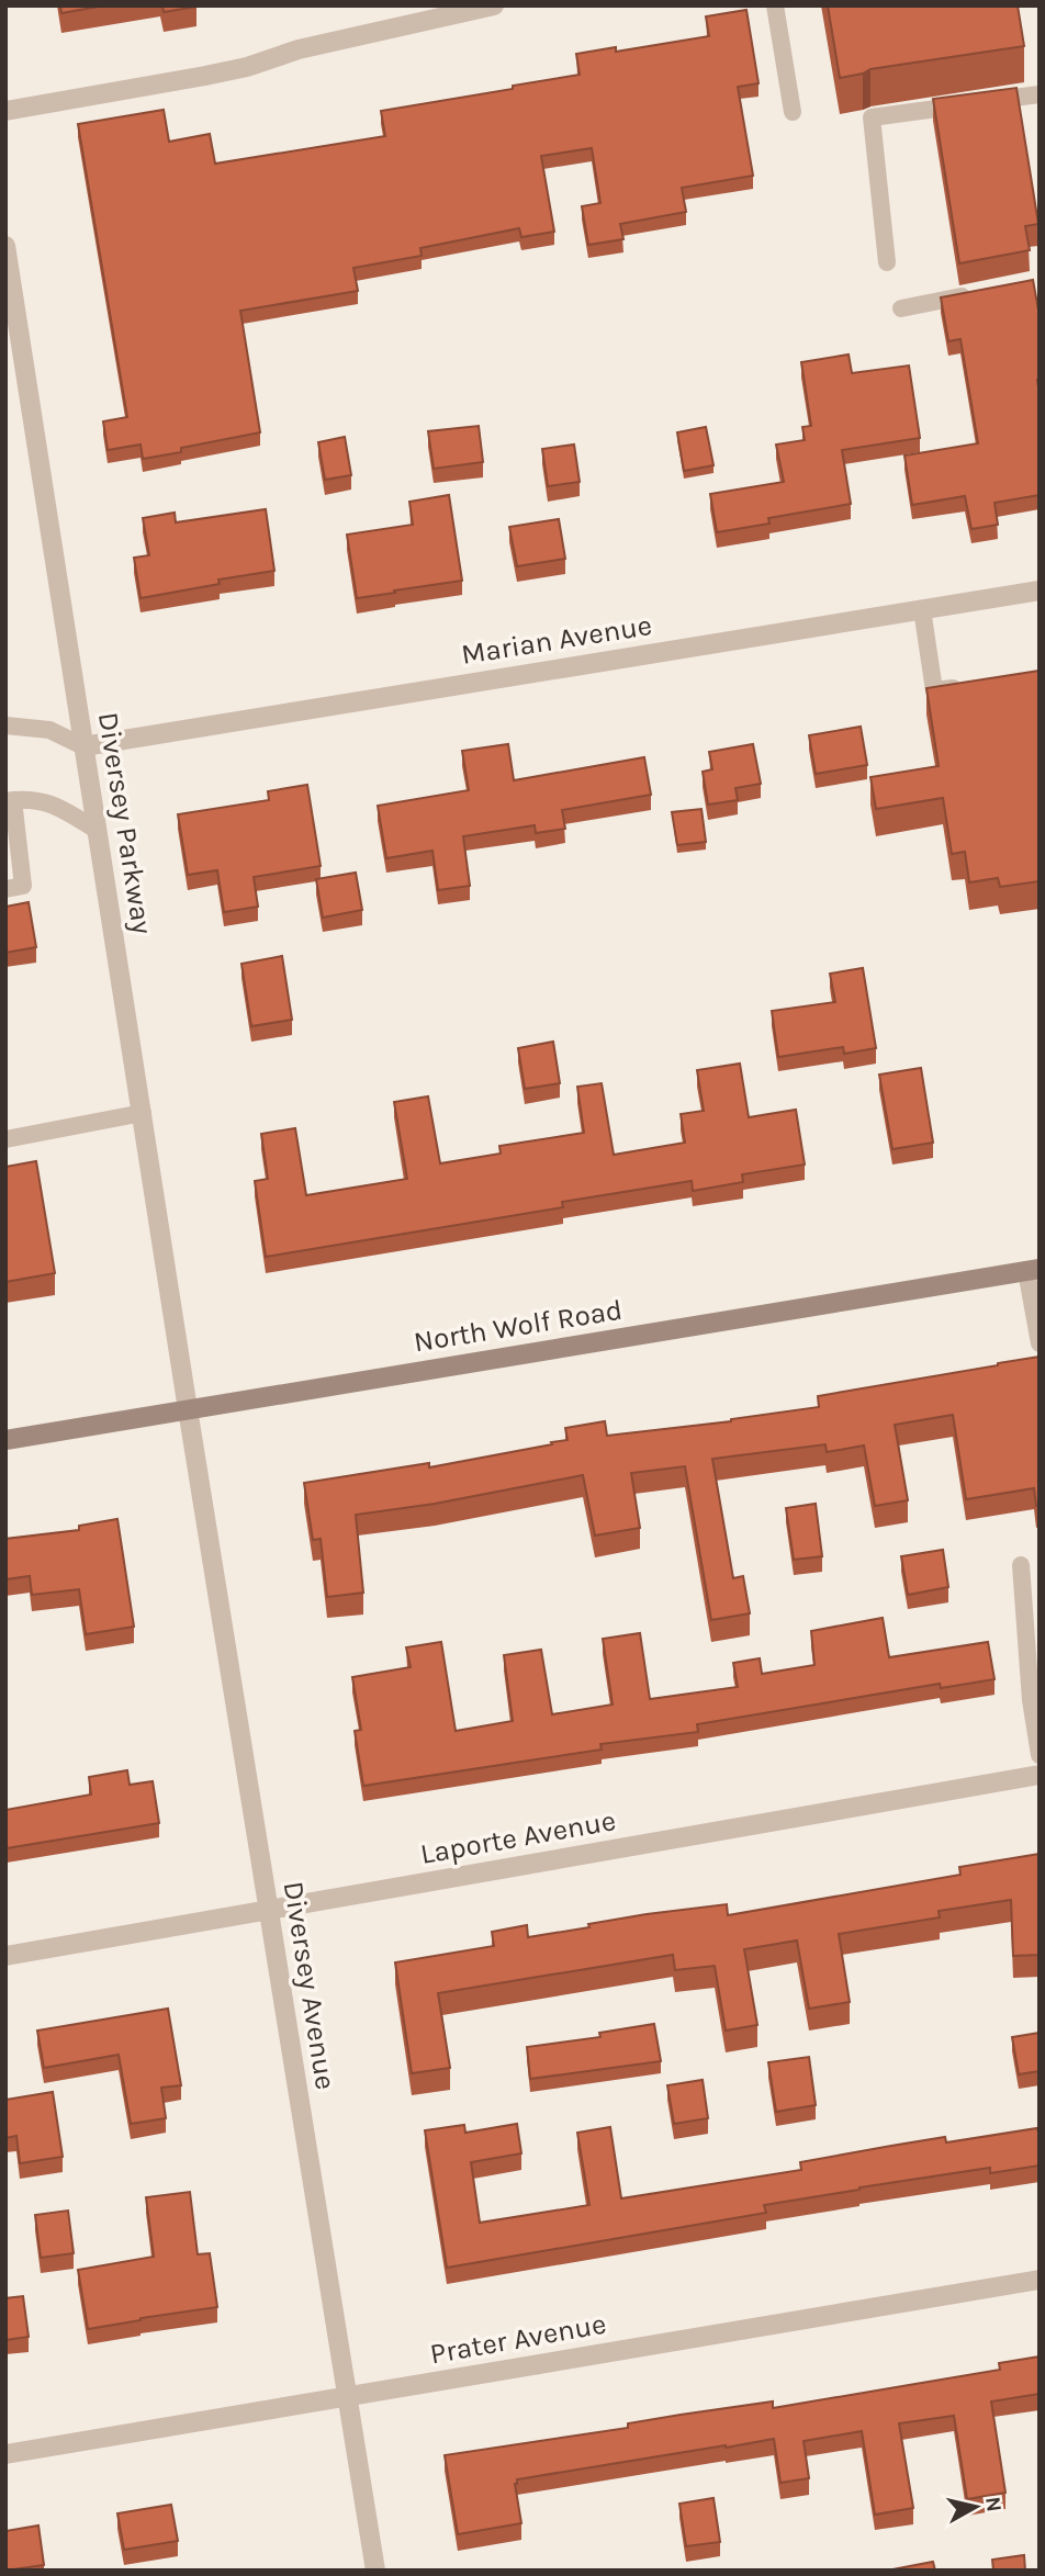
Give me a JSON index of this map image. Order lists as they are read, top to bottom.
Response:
{
  "streets": {
    "main road": ["North Wolf Road"],
    "street": [
      "Marian Avenue",
      "Diversey Parkway",
      "Laporte Avenue",
      "Diversey Avenue",
      "Prater Avenue"
    ]
  },
  "crossings": [
    ["Marian Avenue", "Diversey Parkway"],
    ["Diversey Parkway", "North Wolf Road"],
    ["Diversey Parkway", "Diversey Avenue"],
    ["North Wolf Road", "Diversey Avenue"],
    ["Laporte Avenue", "Diversey Avenue"],
    ["Diversey Avenue", "Prater Avenue"]
  ],
  "north": "right"
}
